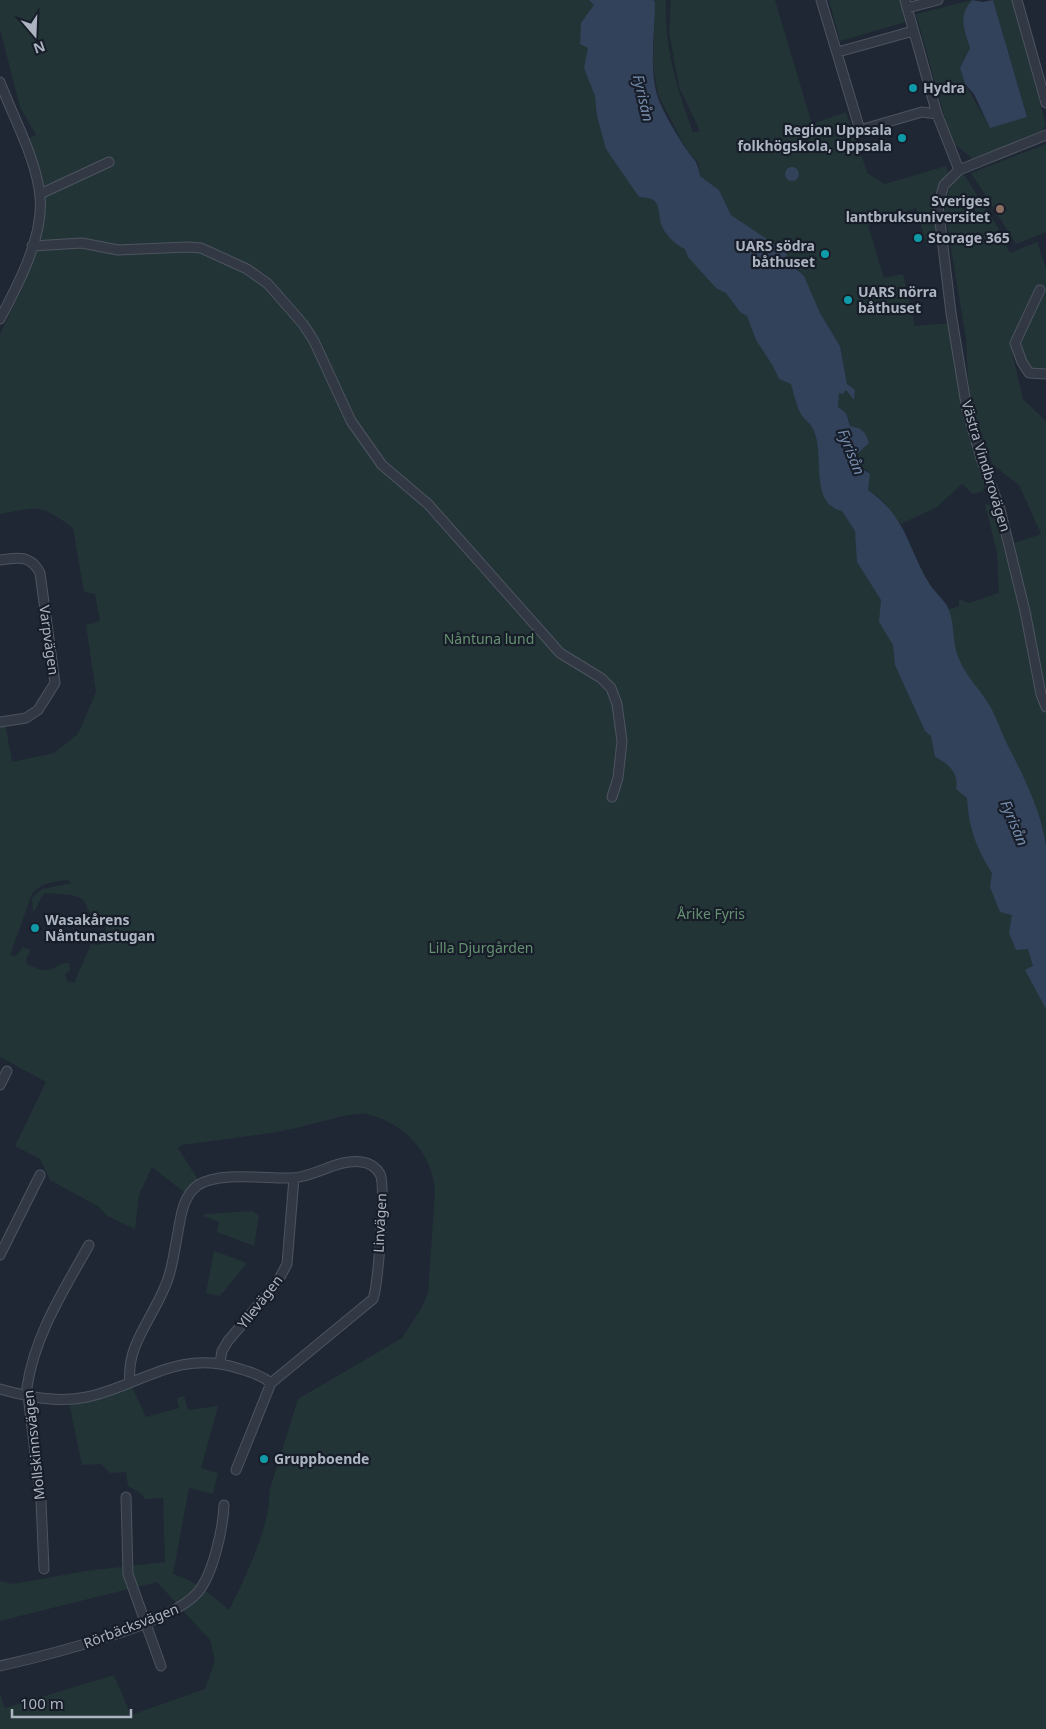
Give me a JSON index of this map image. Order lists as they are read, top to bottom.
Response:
{
  "streets": {
    "street": [
      "Västra Vindbrovägen",
      "Varpvägen",
      "Linvägen",
      "Yllevägen",
      "Mollskinnsvägen",
      "Rörbäcksvägen"
    ]
  },
  "crossings": [
    ["Linvägen", "Yllevägen"]
  ],
  "water": ["Fyrisån"],
  "parks": ["Nåntuna lund", "Årike Fyris", "Lilla Djurgården"],
  "places": [
    "Hydra",
    "Region Uppsala folkhögskola, Uppsala",
    "Sveriges lantbruksuniversitet",
    "Storage 365",
    "UARS södra båthuset",
    "UARS nörra båthuset",
    "Wasakårens Nåntunastugan",
    "Gruppboende"
  ],
  "scale_bar": "100 m",
  "north": "bottom"
}
